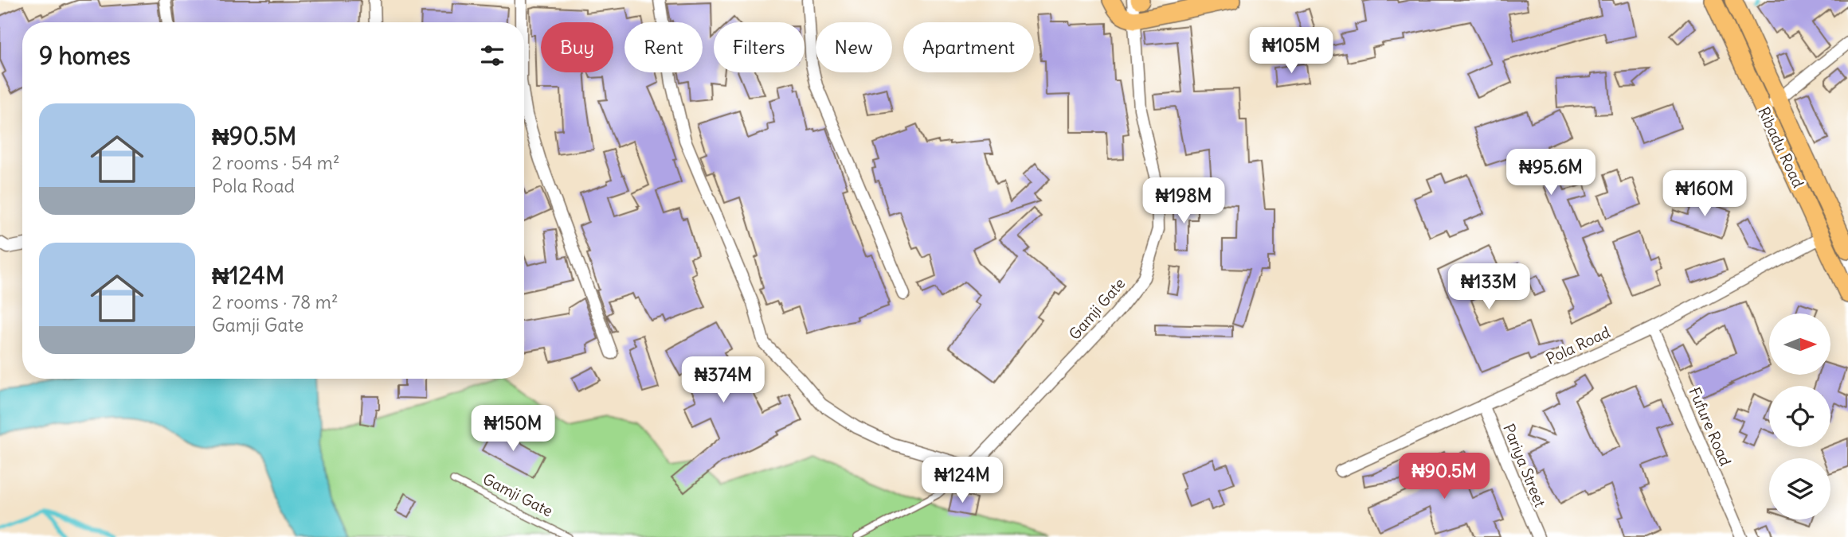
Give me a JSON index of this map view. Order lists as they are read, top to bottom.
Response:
{
  "streets": {
    "main road": ["Ribadu Road"],
    "street": [
      "Gamji Gate",
      "Pola Road",
      "Fufure Road",
      "Pariya Street"
    ]
  },
  "crossings": [
    ["Ribadu Road", "Pola Road"],
    ["Pola Road", "Fufure Road"],
    ["Pola Road", "Pariya Street"]
  ],
  "north": "right",
  "page": {
    "chip": [
      "Buy",
      "Rent",
      "Filters",
      "New",
      "Apartment"
    ],
    "heading": "9 homes",
    "price": [
      "₦105M",
      "₦95.6M",
      "₦160M",
      "₦198M",
      "₦133M",
      "₦374M",
      "₦150M",
      "₦90.5M",
      "₦124M"
    ],
    "list": [
      {
        "name": "₦90.5M",
        "note": "2 rooms · 54 m² · Pola Road"
      },
      {
        "name": "₦124M",
        "note": "2 rooms · 78 m² · Gamji Gate"
      }
    ]
  }
}
